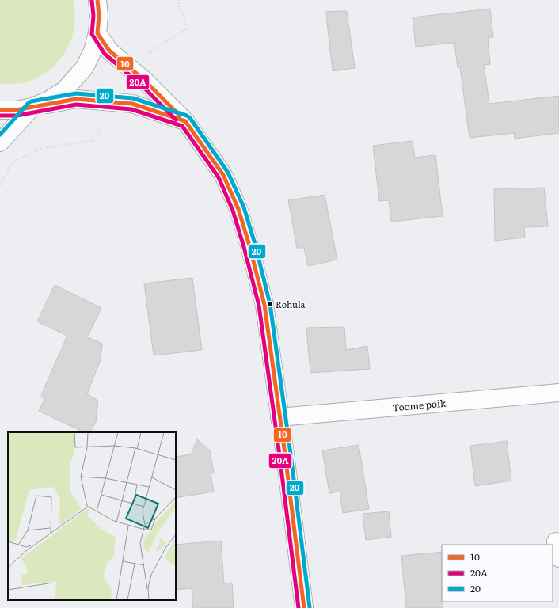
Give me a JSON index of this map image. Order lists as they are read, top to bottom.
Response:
{
  "streets": {
    "main road": ["Toome põik"]
  },
  "places": ["Rohula"],
  "lines": ["transit line 10", "transit line 20A", "transit line 20"],
  "legend": ["10", "20A", "20"]
}
